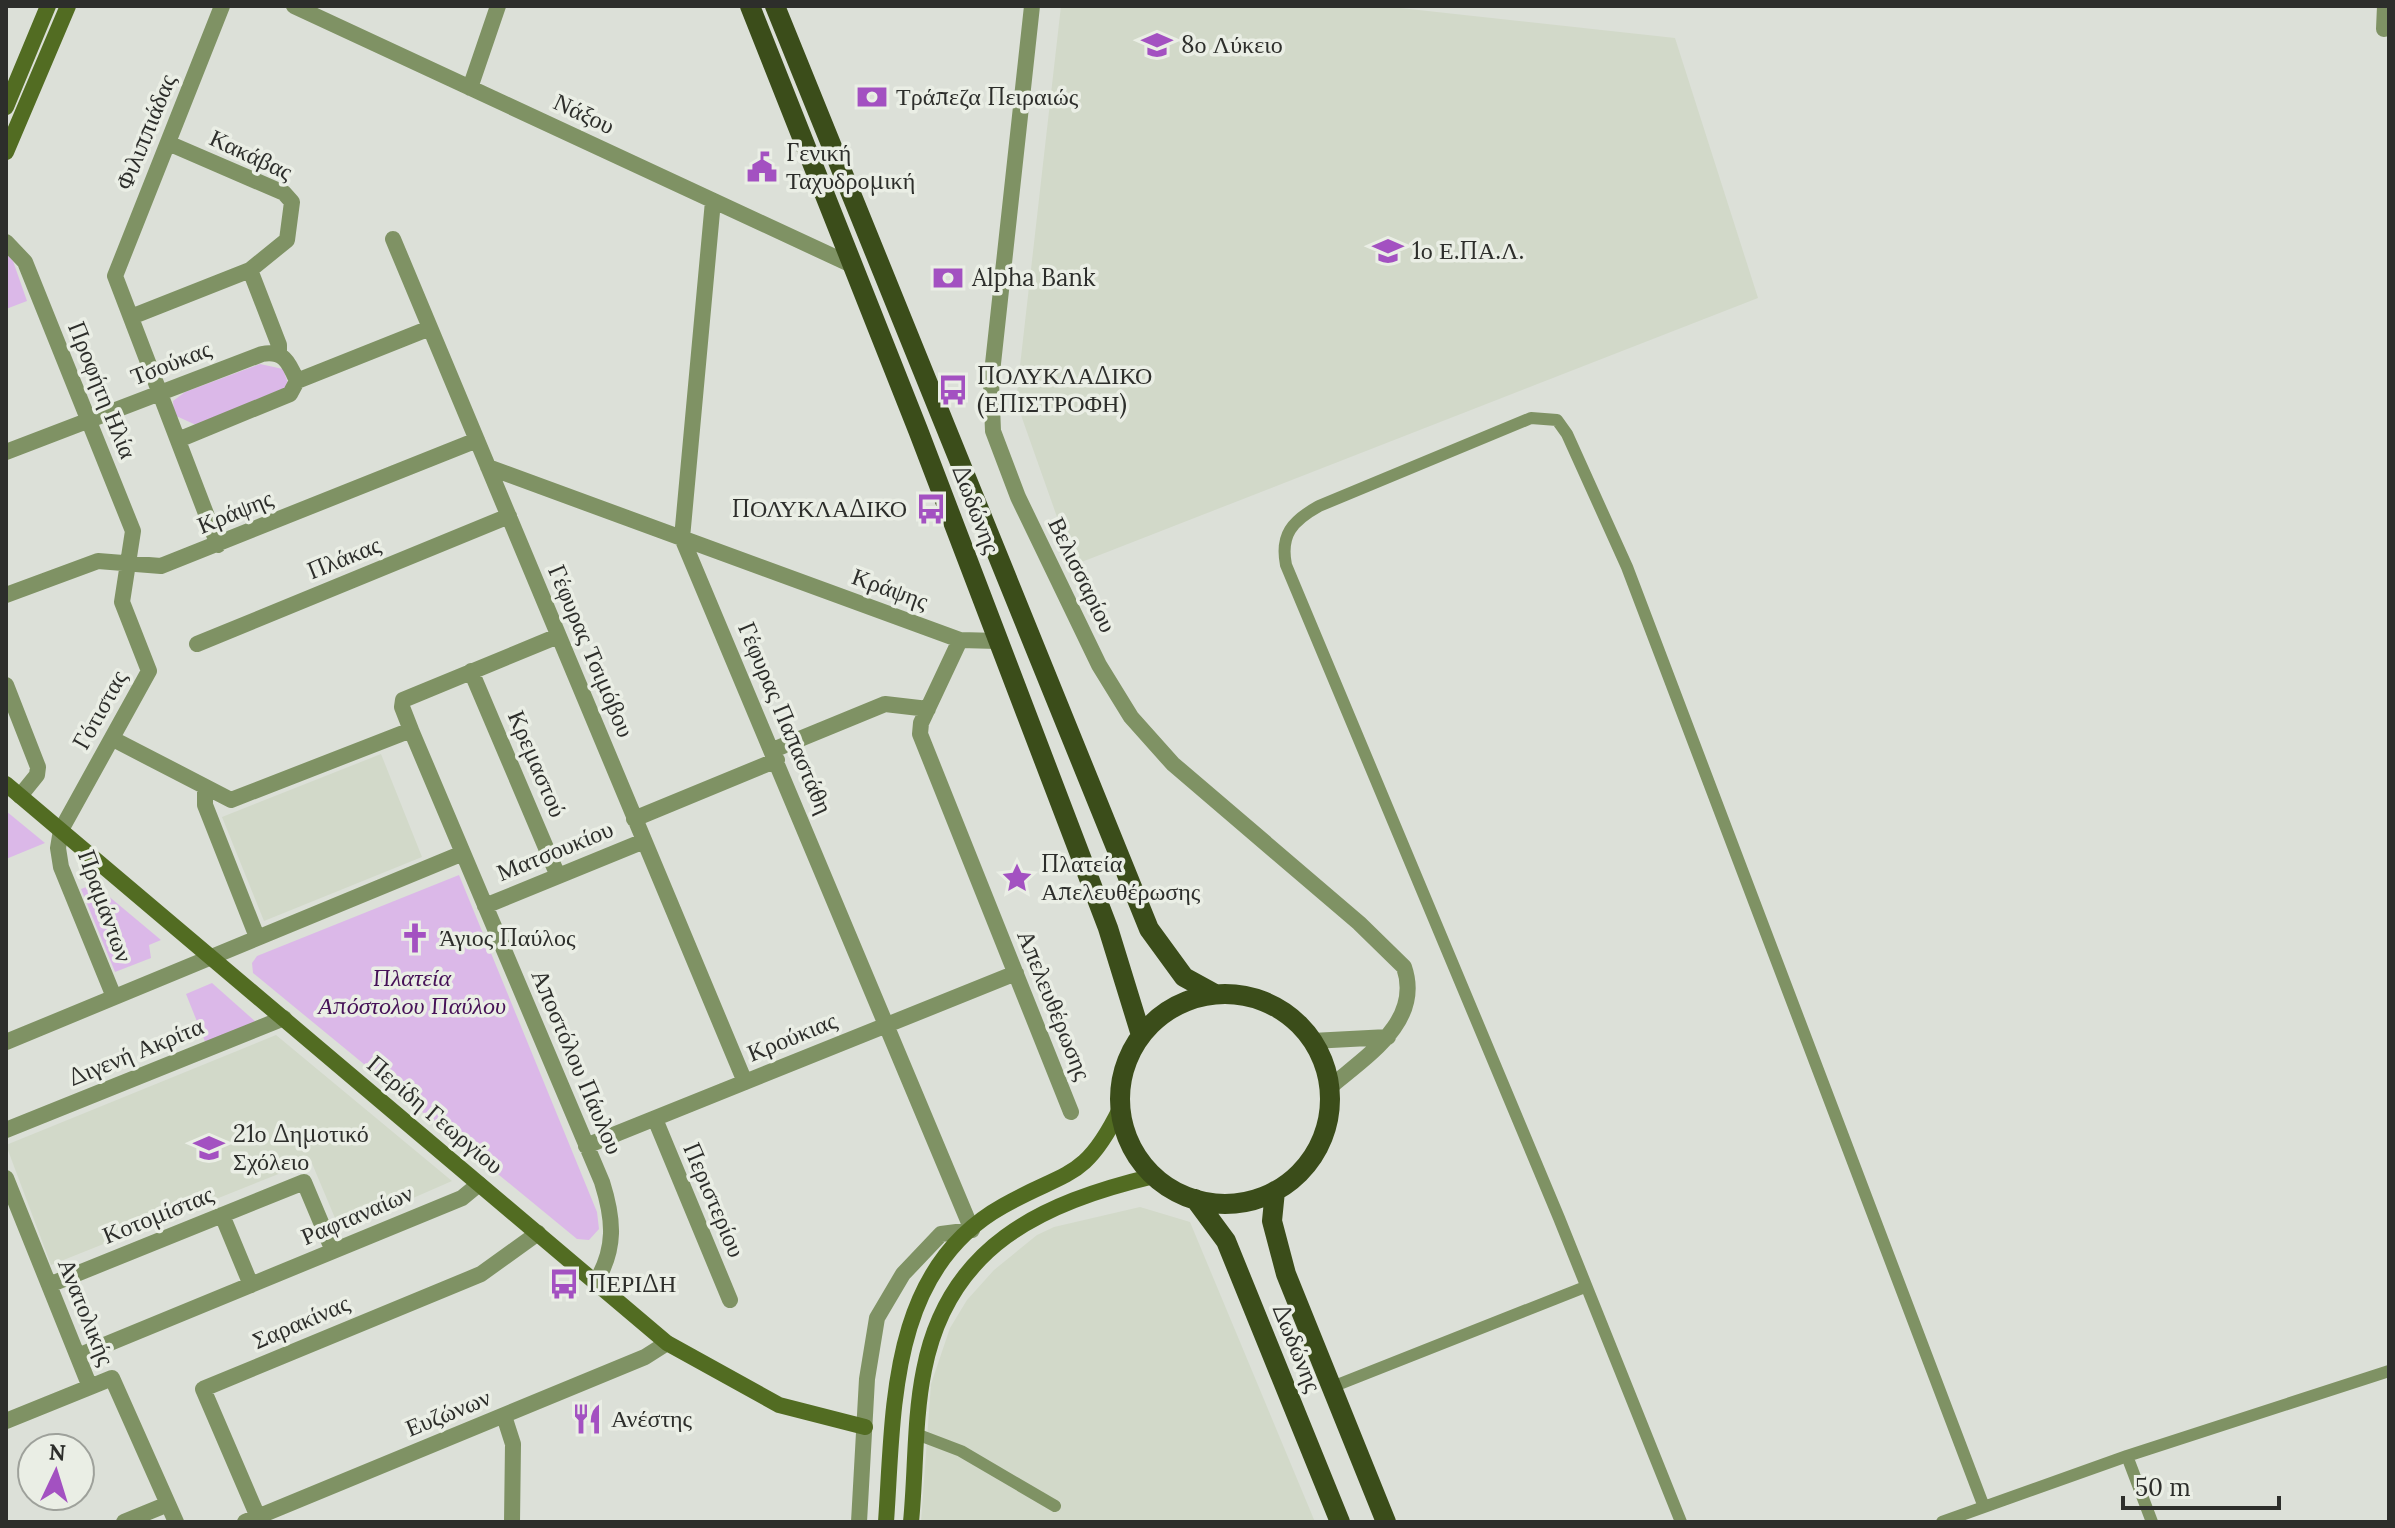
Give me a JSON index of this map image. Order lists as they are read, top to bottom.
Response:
{
  "streets": {
    "main road": ["Δωδώνης"],
    "street": [
      "Νάξου",
      "Φιλιππιάδας",
      "Κακάβας",
      "Τσούκας",
      "Προφήτη Ηλία",
      "Κράψης",
      "Πλάκας",
      "Βελισσαρίου",
      "Γέφυρας Τσιμόβου",
      "Γότιστας",
      "Γέφυρας Παπαστάθη",
      "Κρεμαστού",
      "Ματσουκίου",
      "Πραμάντων",
      "Απελευθέρωσης",
      "Κρούκιας",
      "Διγενή Ακρίτα",
      "Αποστόλου Πάυλου",
      "Περίδη Γεωργίου",
      "Περιστερίου",
      "Κοτομίστας",
      "Ραφταναίων",
      "Ανατολικής",
      "Σαρακίνας",
      "Ευζώνων"
    ]
  },
  "crossings": [
    ["Νάξου", "Δωδώνης"],
    ["Νάξου", "Γέφυρας Παπαστάθη"],
    ["Φιλιππιάδας", "Κακάβας"],
    ["Τσούκας", "Προφήτη Ηλία"],
    ["Προφήτη Ηλία", "Κράψης"],
    ["Προφήτη Ηλία", "Γότιστας"],
    ["Δωδώνης", "Βελισσαρίου"],
    ["Κράψης", "Γέφυρας Τσιμόβου"],
    ["Κράψης", "Γότιστας"],
    ["Κράψης", "Γέφυρας Παπαστάθη"],
    ["Κράψης", "Απελευθέρωσης"],
    ["Πλάκας", "Γέφυρας Τσιμόβου"],
    ["Γέφυρας Τσιμόβου", "Ματσουκίου"],
    ["Γέφυρας Τσιμόβου", "Κρούκιας"],
    ["Γότιστας", "Πραμάντων"],
    ["Γότιστας", "Περίδη Γεωργίου"],
    ["Γέφυρας Παπαστάθη", "Ματσουκίου"],
    ["Γέφυρας Παπαστάθη", "Κρούκιας"],
    ["Κρεμαστού", "Ματσουκίου"],
    ["Ματσουκίου", "Απελευθέρωσης"],
    ["Ματσουκίου", "Αποστόλου Πάυλου"],
    ["Πραμάντων", "Αποστόλου Πάυλου"],
    ["Πραμάντων", "Περίδη Γεωργίου"],
    ["Απελευθέρωσης", "Κρούκιας"],
    ["Κρούκιας", "Αποστόλου Πάυλου"],
    ["Κρούκιας", "Περιστερίου"],
    ["Διγενή Ακρίτα", "Περίδη Γεωργίου"],
    ["Αποστόλου Πάυλου", "Περίδη Γεωργίου"],
    ["Περίδη Γεωργίου", "Ραφταναίων"],
    ["Περίδη Γεωργίου", "Σαρακίνας"],
    ["Περίδη Γεωργίου", "Ευζώνων"],
    ["Κοτομίστας", "Ραφταναίων"],
    ["Κοτομίστας", "Ανατολικής"],
    ["Ραφταναίων", "Ανατολικής"],
    ["Σαρακίνας", "Ευζώνων"]
  ],
  "parks": ["Πλατεία Απόστολου Παύλου"],
  "places": {
    "school or university": ["8ο Λύκειο", "1ο Ε.ΠΑ.Λ.", "21ο Δημοτικό Σχόλειο"],
    "bank": ["Τράπεζα Πειραιώς", "Alpha Bank"],
    "public building": ["Γενική Ταχυδρομική"],
    "bus stop": ["ΠΟΛΥΚΛΑΔΙΚΟ (ΕΠΙΣΤΡΟΦΗ)", "ΠΟΛΥΚΛΑΔΙΚΟ", "ΠΕΡΙΔΗ"],
    "place": ["Πλατεία Απελευθέρωσης"],
    "church": ["Άγιος Παύλος"],
    "restaurant": ["Ανέστης"]
  },
  "scale_bar": "50 m",
  "north": "top"
}
